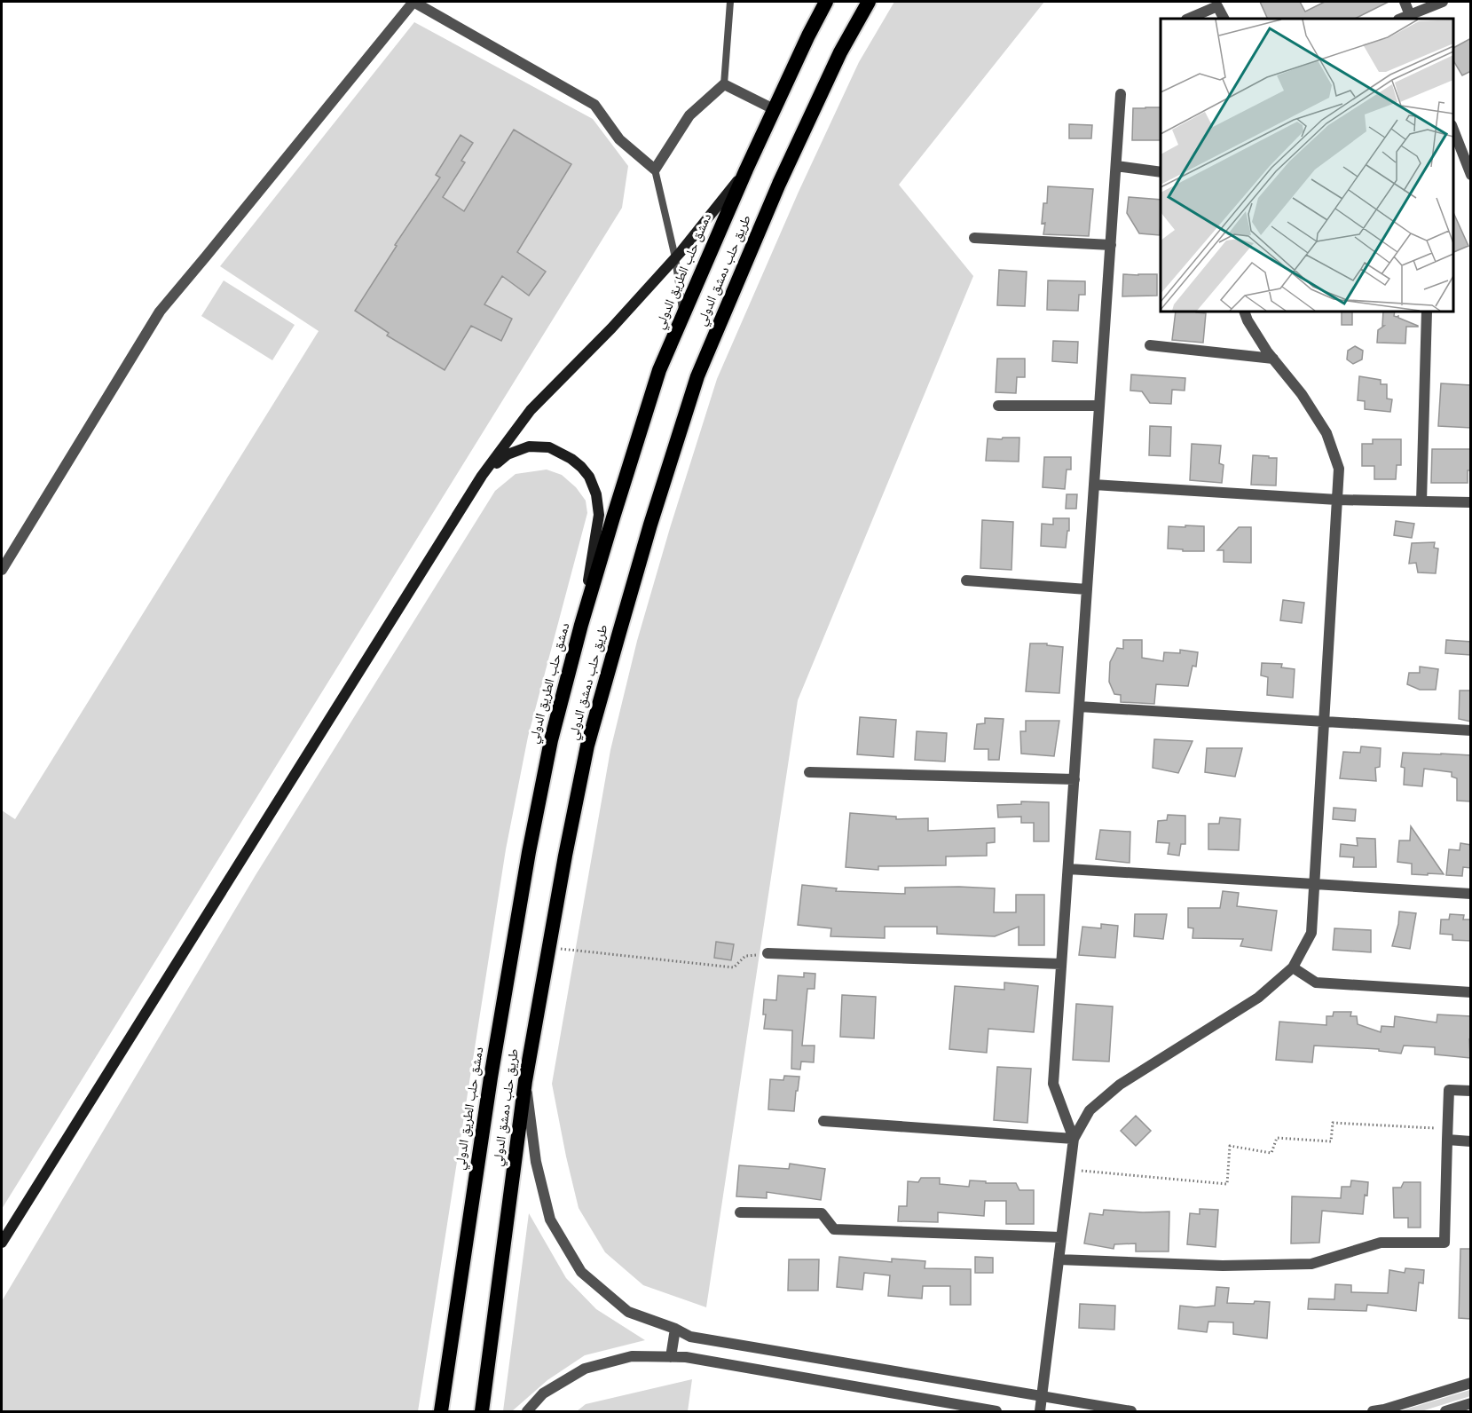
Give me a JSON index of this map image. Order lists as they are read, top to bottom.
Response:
{
  "streets": {
    "highway": ["طريق حلب دمشق الدولي", "دمشق حلب الطريق الدولي"]
  }
}
